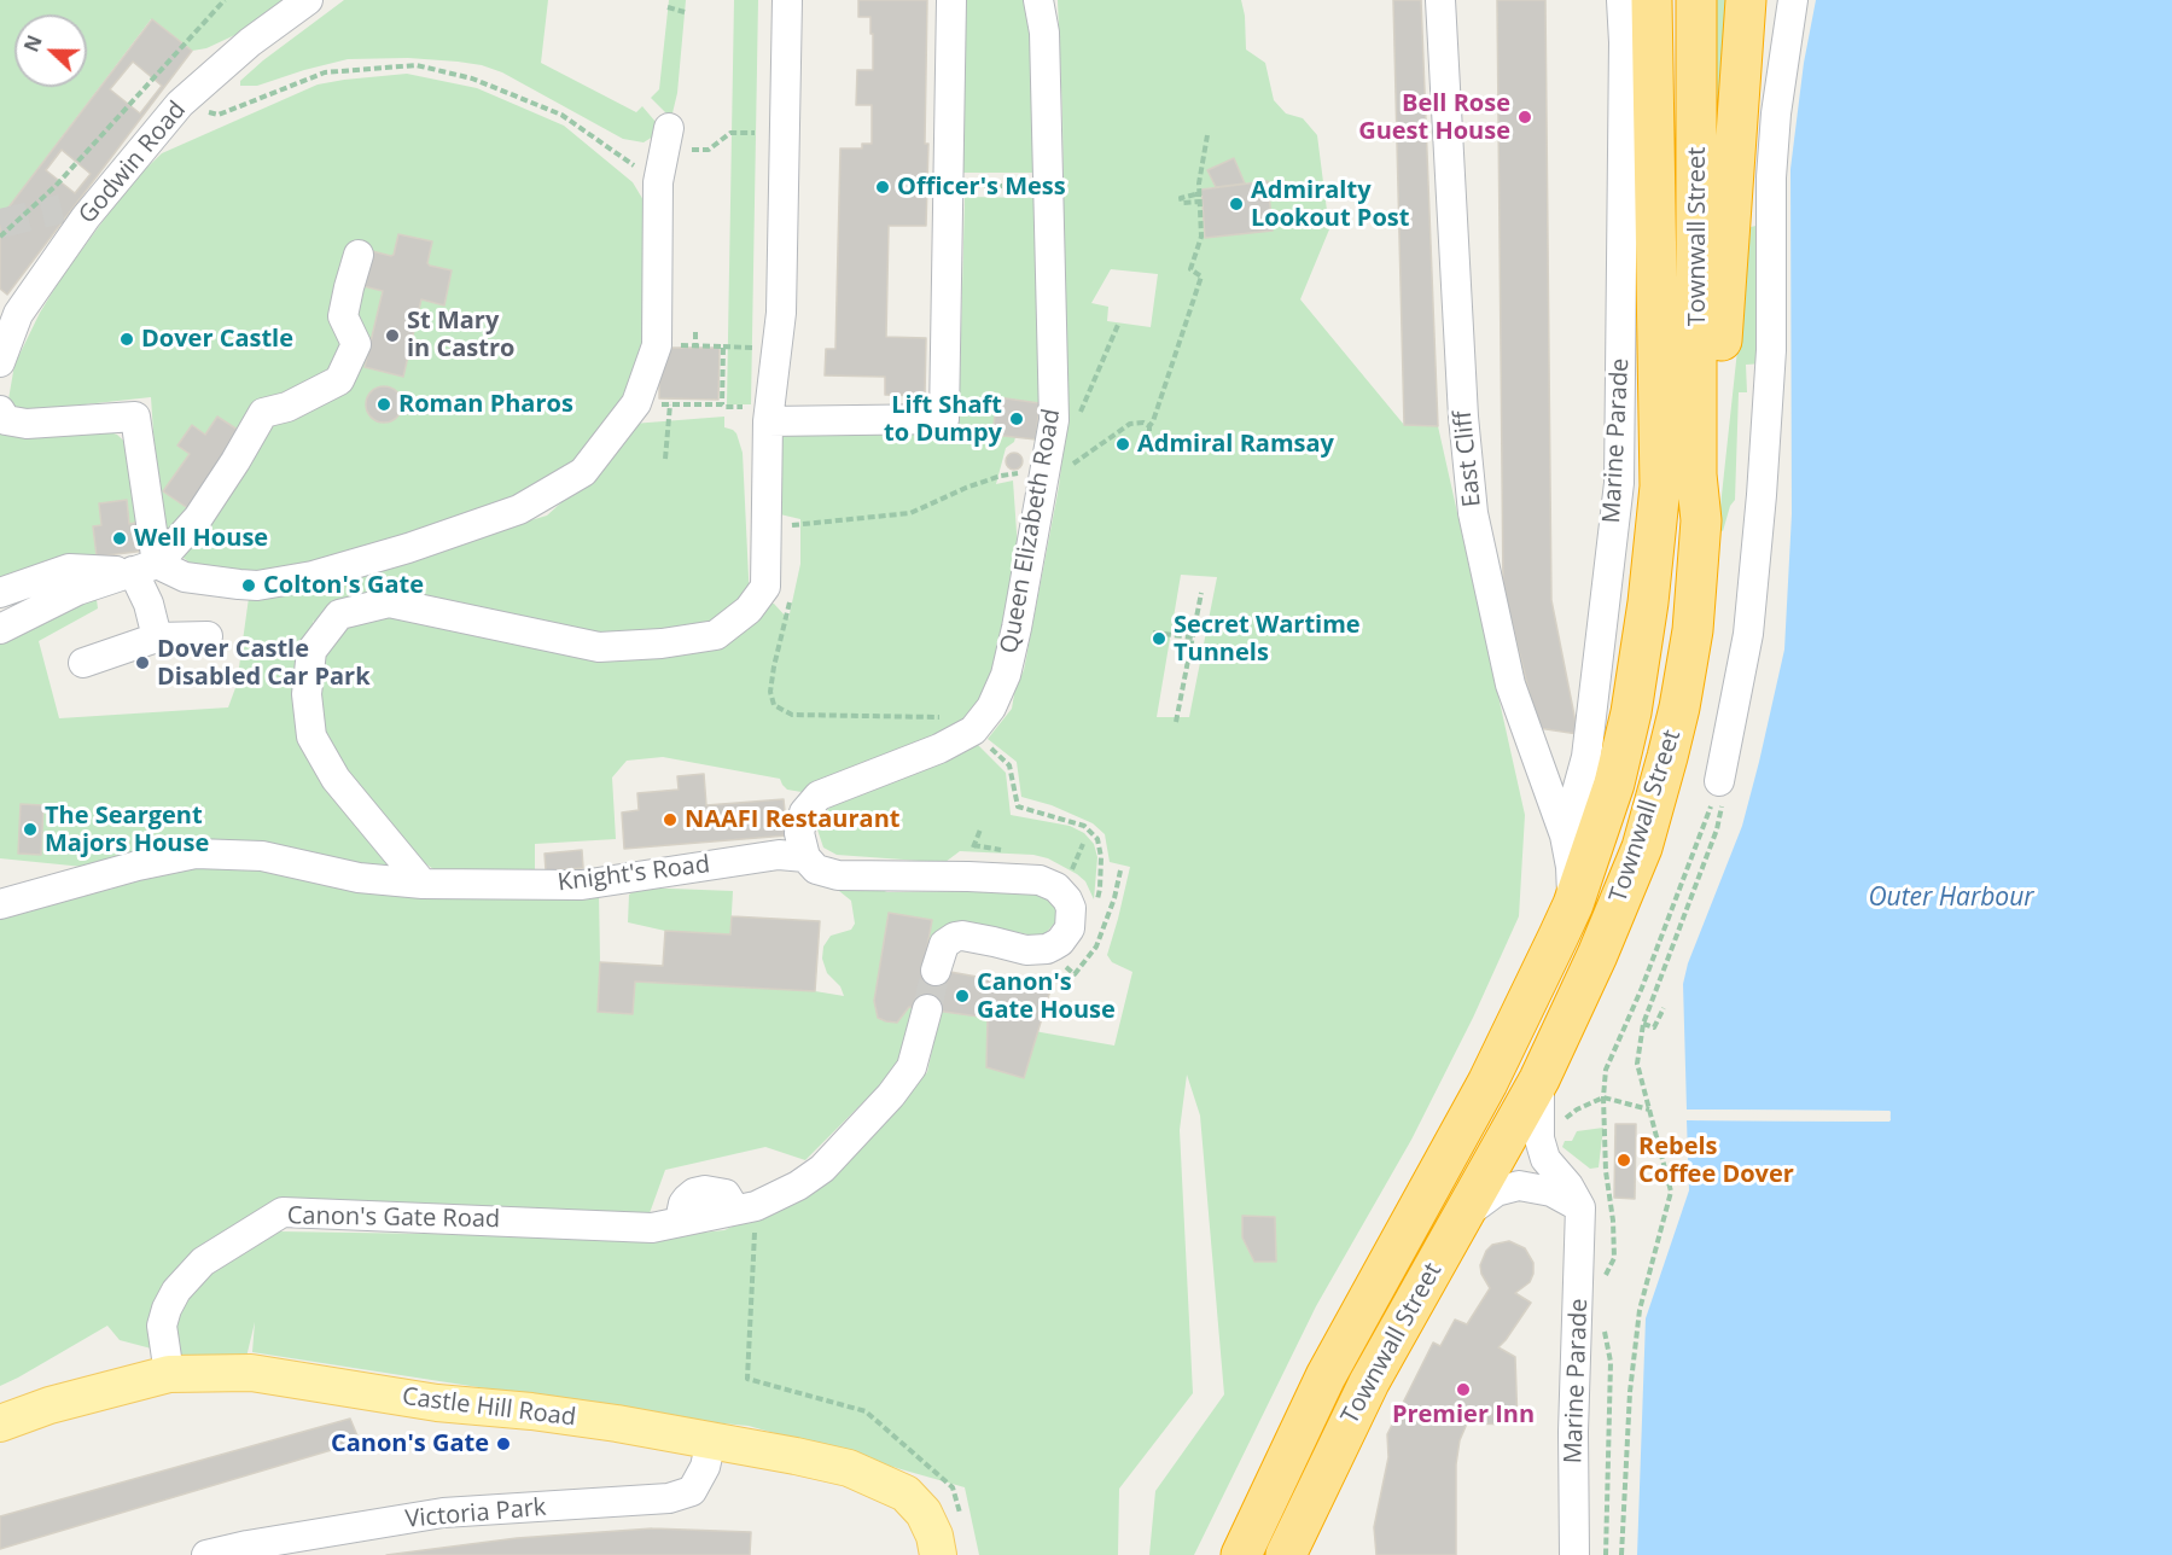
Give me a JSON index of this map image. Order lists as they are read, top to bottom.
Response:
{
  "streets": {
    "highway": ["Townwall Street"],
    "main road": ["Castle Hill Road"],
    "street": [
      "Godwin Road",
      "Marine Parade",
      "East Cliff",
      "Queen Elizabeth Road",
      "Knight's Road",
      "Canon's Gate Road",
      "Victoria Park"
    ]
  },
  "crossings": [
    ["Townwall Street", "Marine Parade"],
    ["Townwall Street", "East Cliff"],
    ["Marine Parade", "East Cliff"],
    ["Queen Elizabeth Road", "Knight's Road"],
    ["Canon's Gate Road", "Castle Hill Road"],
    ["Castle Hill Road", "Victoria Park"]
  ],
  "water": ["Outer Harbour"],
  "places": [
    "Bell Rose Guest House",
    "Officer's Mess",
    "Admiralty Lookout Post",
    "St Mary in Castro",
    "Dover Castle",
    "Roman Pharos",
    "Lift Shaft to Dumpy",
    "Admiral Ramsay",
    "Well House",
    "Colton's Gate",
    "Secret Wartime Tunnels",
    "Dover Castle Disabled Car Park",
    "NAAFI Restaurant",
    "The Seargent Majors House",
    "Canon's Gate House",
    "Rebels Coffee Dover",
    "Premier Inn",
    "Canon's Gate"
  ],
  "north": "left"
}
